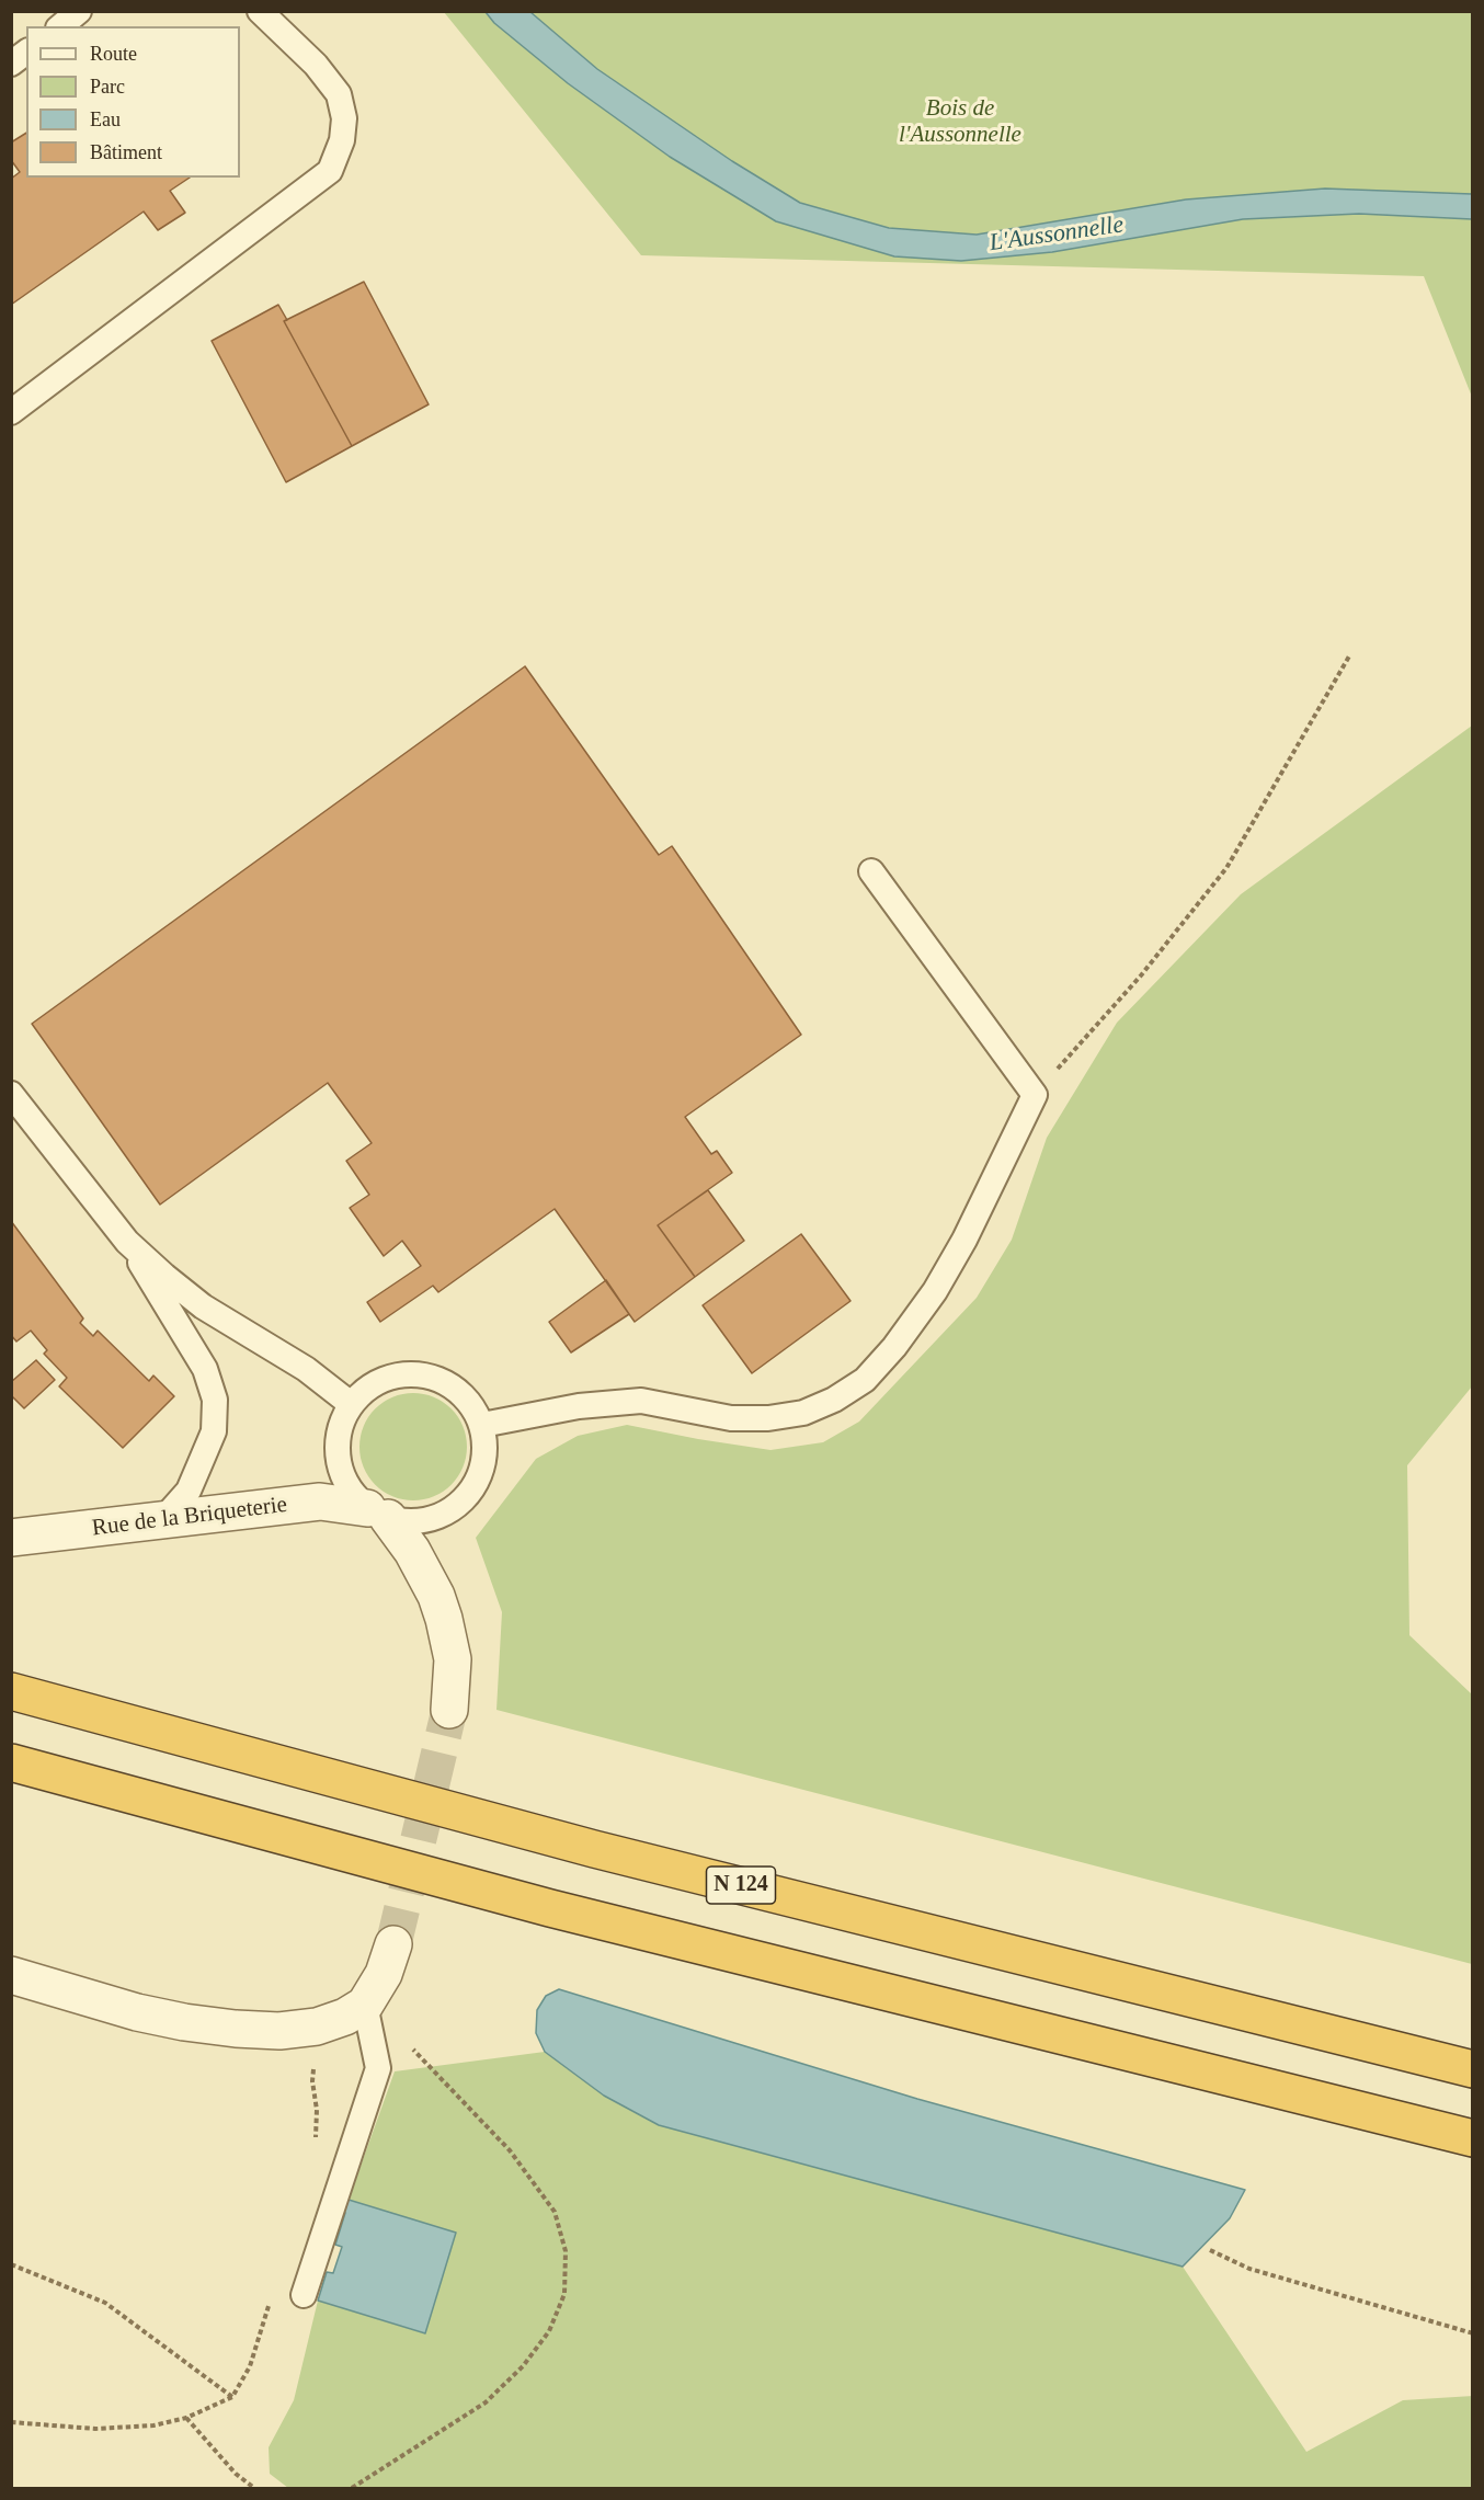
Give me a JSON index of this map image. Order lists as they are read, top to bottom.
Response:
{
  "streets": {
    "highway": ["N 124"],
    "street": ["Rue de la Briqueterie"]
  },
  "water": ["L'Aussonnelle"],
  "parks": ["Bois de l'Aussonnelle"],
  "legend": [
    "Route",
    "Parc",
    "Eau",
    "Bâtiment"
  ]
}
